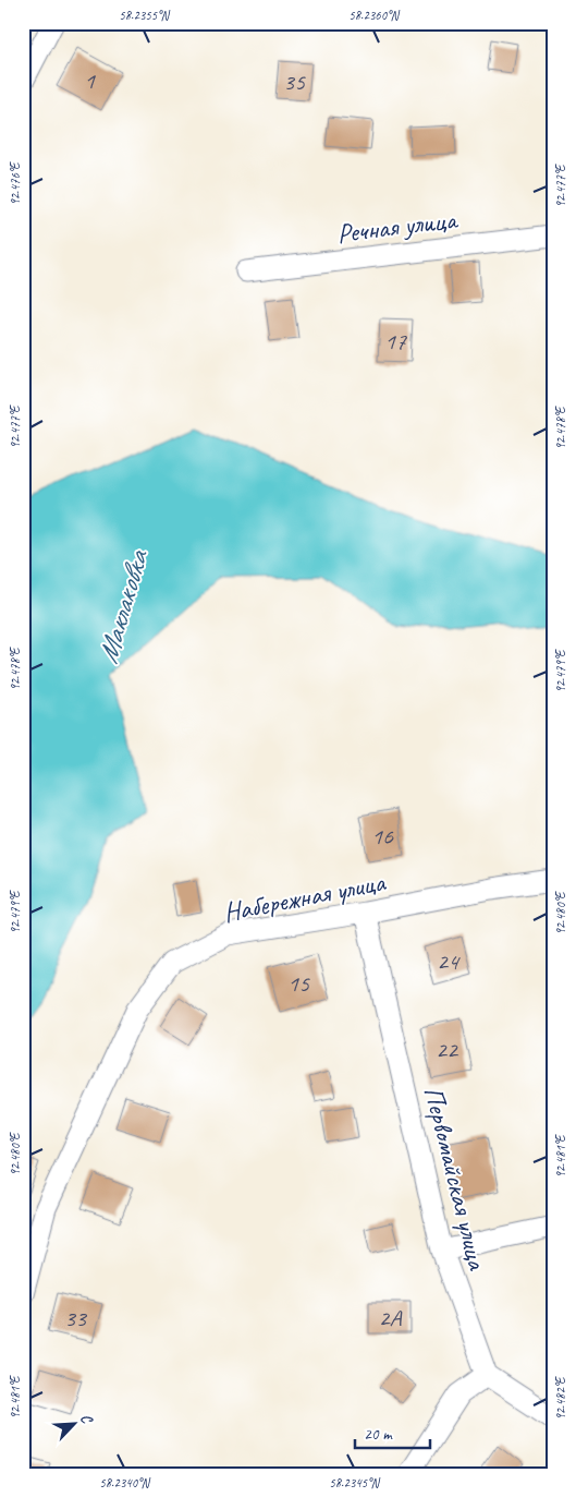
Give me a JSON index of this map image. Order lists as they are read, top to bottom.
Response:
{
  "streets": {
    "street": ["Речная улица", "Набережная улица", "Первомайская улица"]
  },
  "crossings": [
    ["Набережная улица", "Первомайская улица"]
  ],
  "water": ["Маклаковка"],
  "house_numbers": [
    "1",
    "35",
    "17",
    "16",
    "24",
    "15",
    "22",
    "33",
    "2А"
  ],
  "scale_bar": "20 m",
  "north": "top right",
  "coordinates": [
    "58.2355°N",
    "58.2360°N",
    "92.476°E",
    "92.477°E",
    "92.478°E",
    "92.479°E",
    "92.480°E",
    "92.481°E",
    "92.482°E",
    "58.2340°N",
    "58.2345°N"
  ]
}
